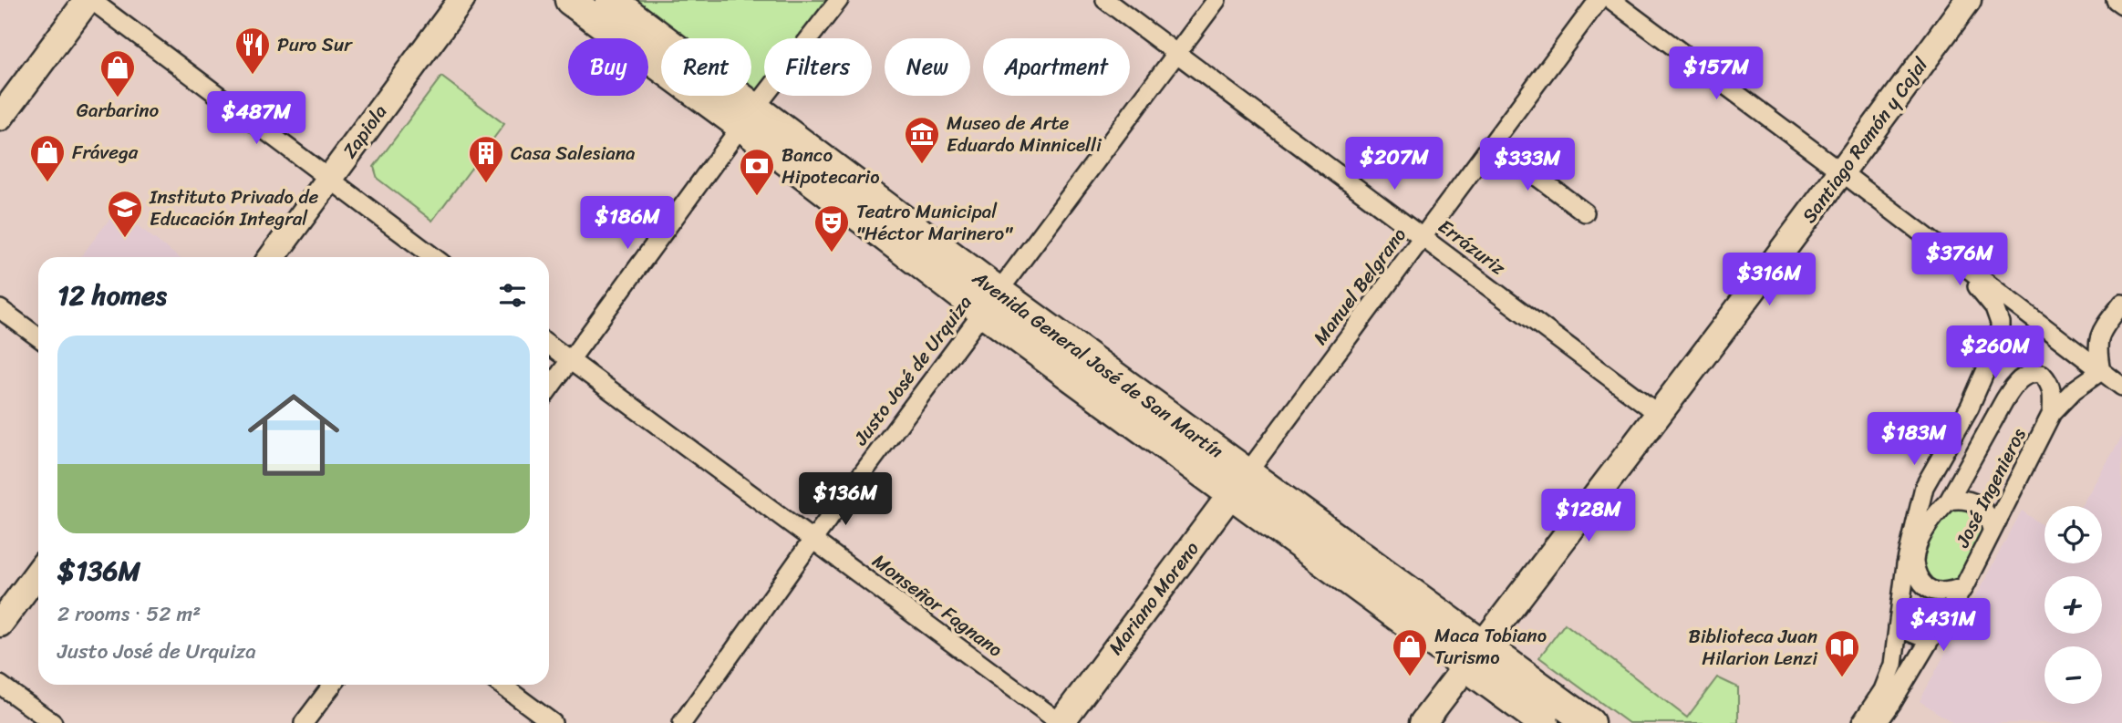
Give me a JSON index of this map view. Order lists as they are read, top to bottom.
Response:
{
  "streets": {
    "main road": ["Avenida General José de San Martín"],
    "street": [
      "Zapiola",
      "Santiago Ramón y Cajal",
      "Errázuriz",
      "Manuel Belgrano",
      "Justo José de Urquiza",
      "José Ingenieros",
      "Mariano Moreno",
      "Monseñor Fagnano"
    ]
  },
  "crossings": [
    ["Santiago Ramón y Cajal", "Errázuriz"],
    ["Santiago Ramón y Cajal", "Avenida General José de San Martín"],
    ["Errázuriz", "Manuel Belgrano"],
    ["Errázuriz", "Justo José de Urquiza"],
    ["Manuel Belgrano", "Avenida General José de San Martín"],
    ["Manuel Belgrano", "Mariano Moreno"],
    ["Avenida General José de San Martín", "Justo José de Urquiza"],
    ["Avenida General José de San Martín", "Mariano Moreno"],
    ["Justo José de Urquiza", "Monseñor Fagnano"],
    ["Mariano Moreno", "Monseñor Fagnano"]
  ],
  "places": {
    "restaurant": ["Puro Sur"],
    "shop": ["Garbarino", "Frávega", "Maca Tobiano Turismo"],
    "museum": ["Museo de Arte Eduardo Minnicelli"],
    "building": ["Casa Salesiana"],
    "bank": ["Banco Hipotecario"],
    "school or university": ["Instituto Privado de Educación Integral"],
    "theatre": ["Teatro Municipal \"Héctor Marinero\""],
    "library": ["Biblioteca Juan Hilarion Lenzi"]
  },
  "page": {
    "chip": [
      "Buy",
      "Rent",
      "Filters",
      "New",
      "Apartment"
    ],
    "price": [
      "$157M",
      "$487M",
      "$207M",
      "$333M",
      "$186M",
      "$376M",
      "$316M",
      "$260M",
      "$183M",
      "$136M",
      "$128M",
      "$431M"
    ],
    "heading": "12 homes",
    "list": [
      {
        "name": "$136M",
        "note": "2 rooms · 52 m² · Justo José de Urquiza"
      }
    ],
    "map_buttons": ["+", "−"]
  }
}
